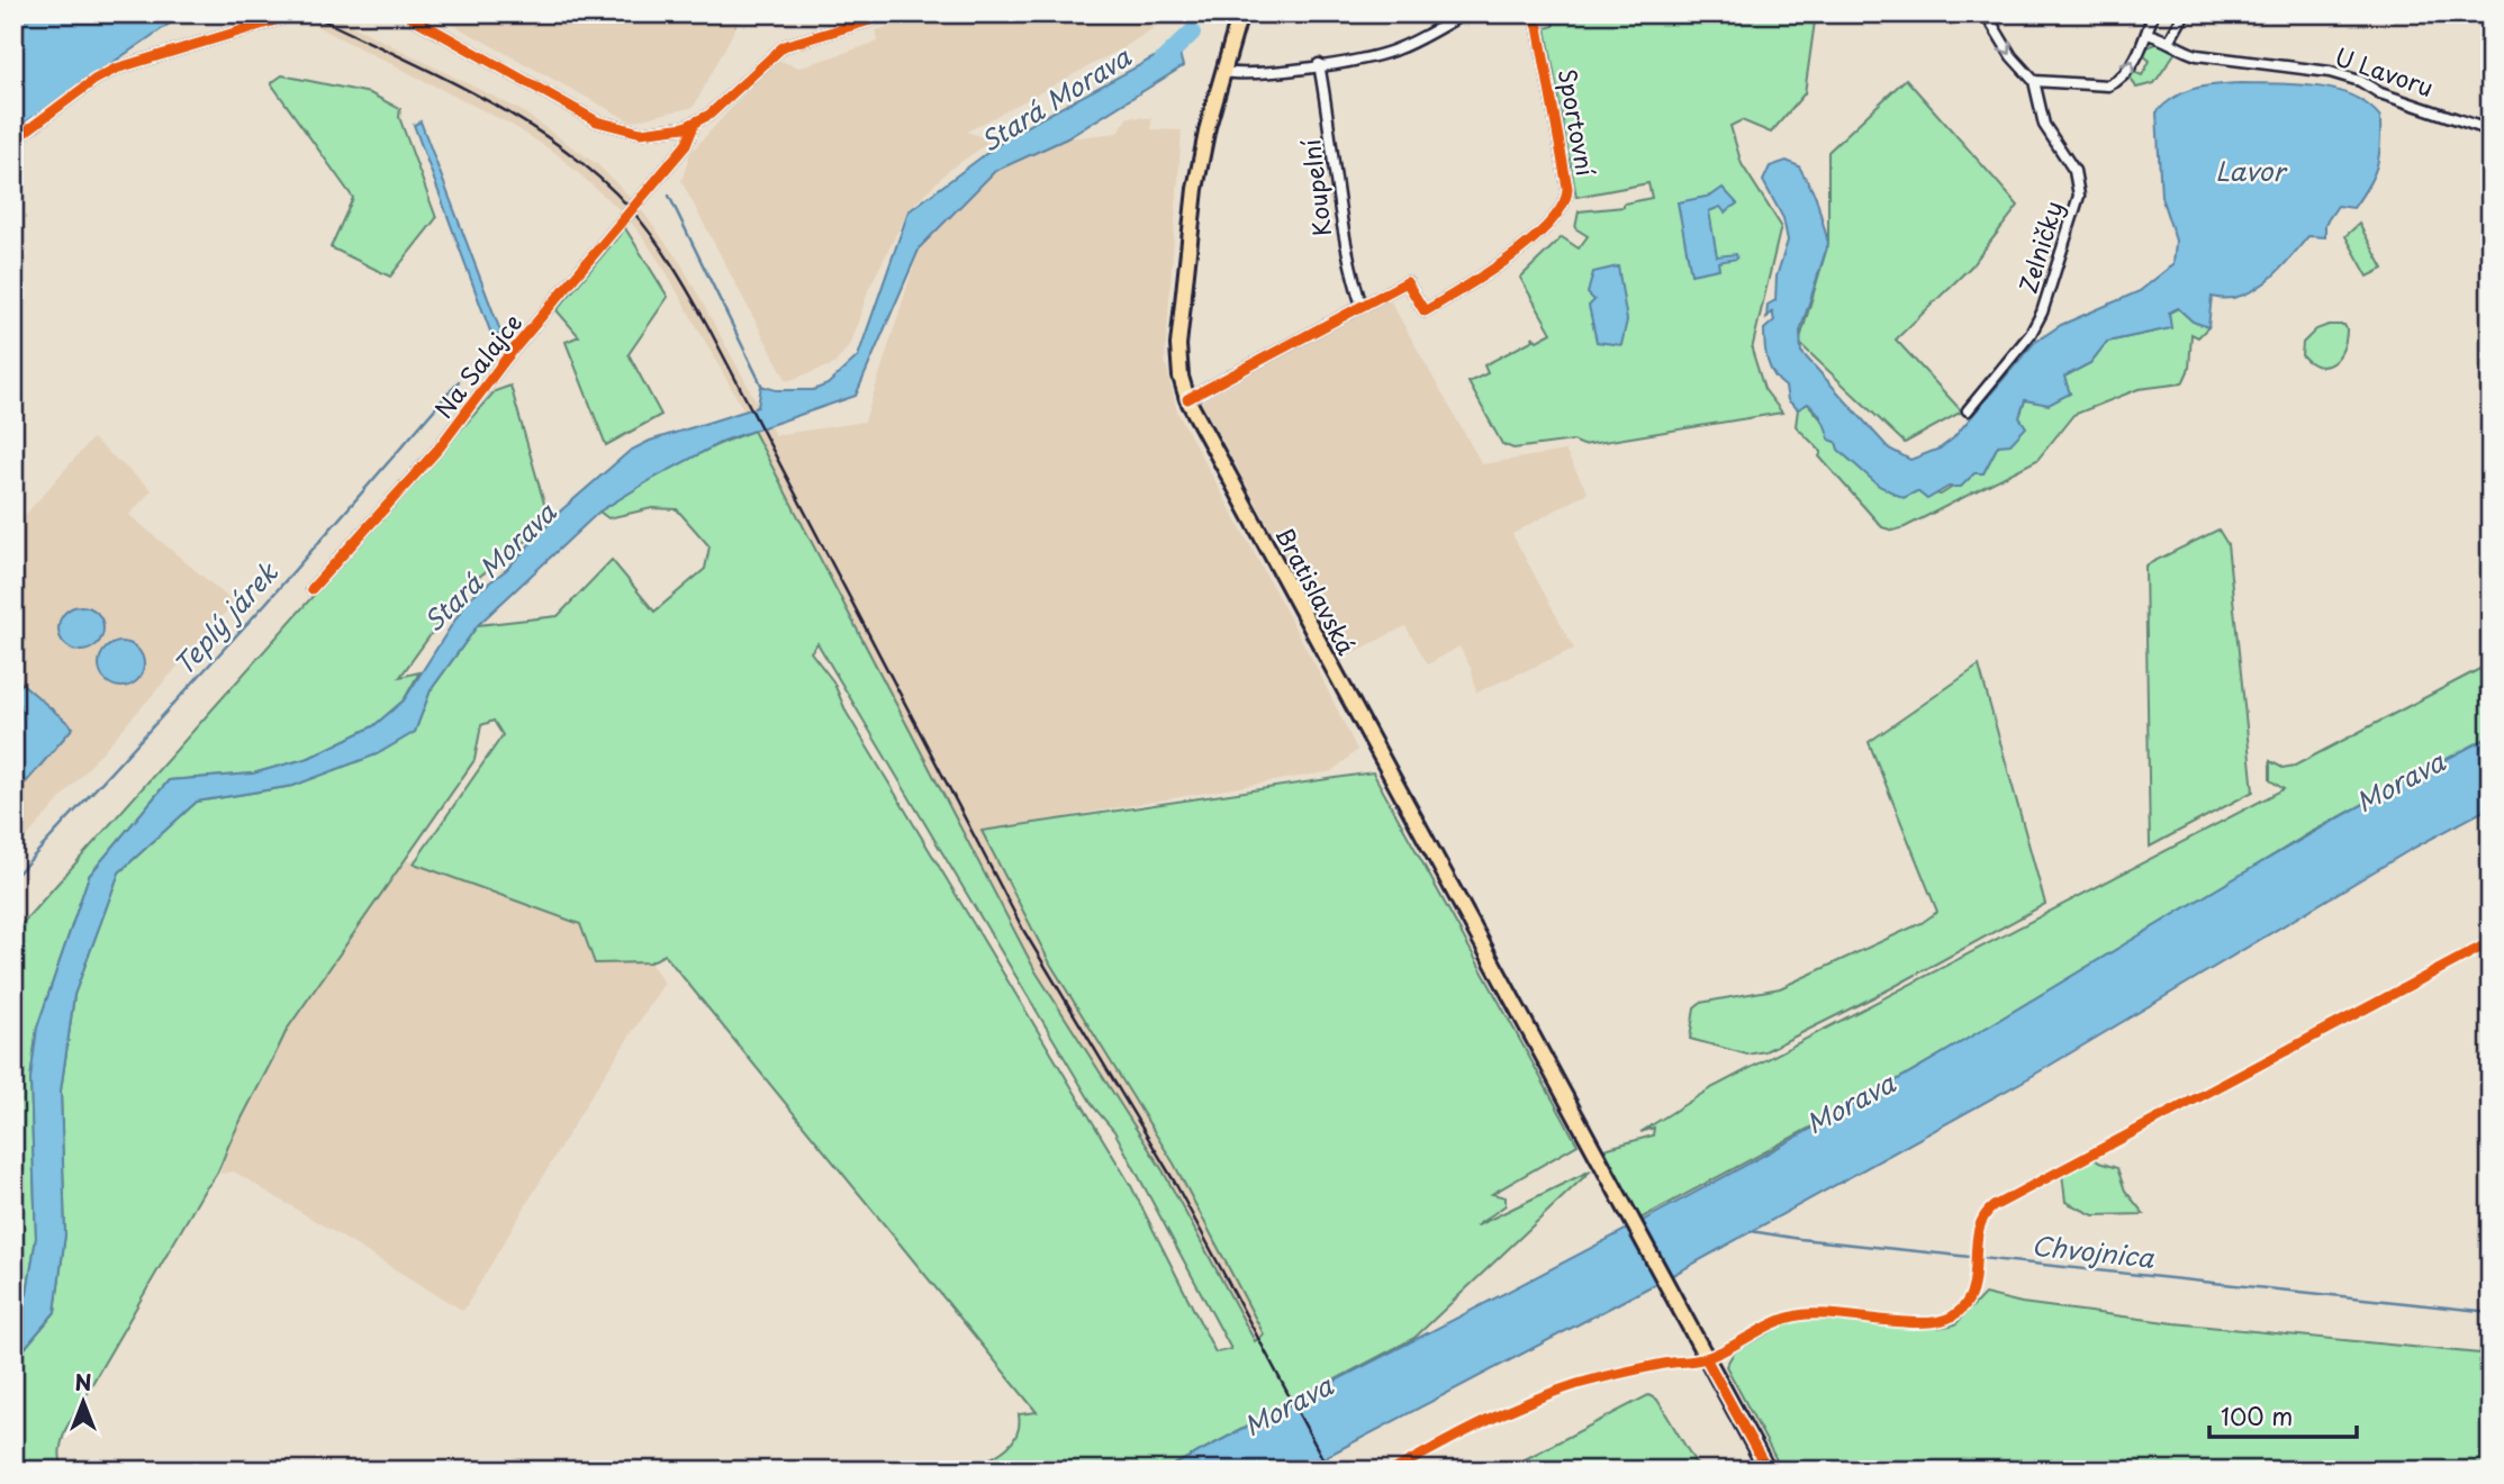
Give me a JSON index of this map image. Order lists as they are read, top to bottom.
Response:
{
  "streets": {
    "main road": ["Bratislavská"],
    "street": [
      "U Lavoru",
      "Sportovní",
      "Koupelní",
      "Zelničky",
      "Na Salajce"
    ]
  },
  "crossings": [
    ["Sportovní", "Koupelní"]
  ],
  "water": [
    "Stará Morava",
    "Lavor",
    "Teplý járek",
    "Morava",
    "Chvojnica"
  ],
  "scale_bar": "100 m",
  "north": "top"
}
